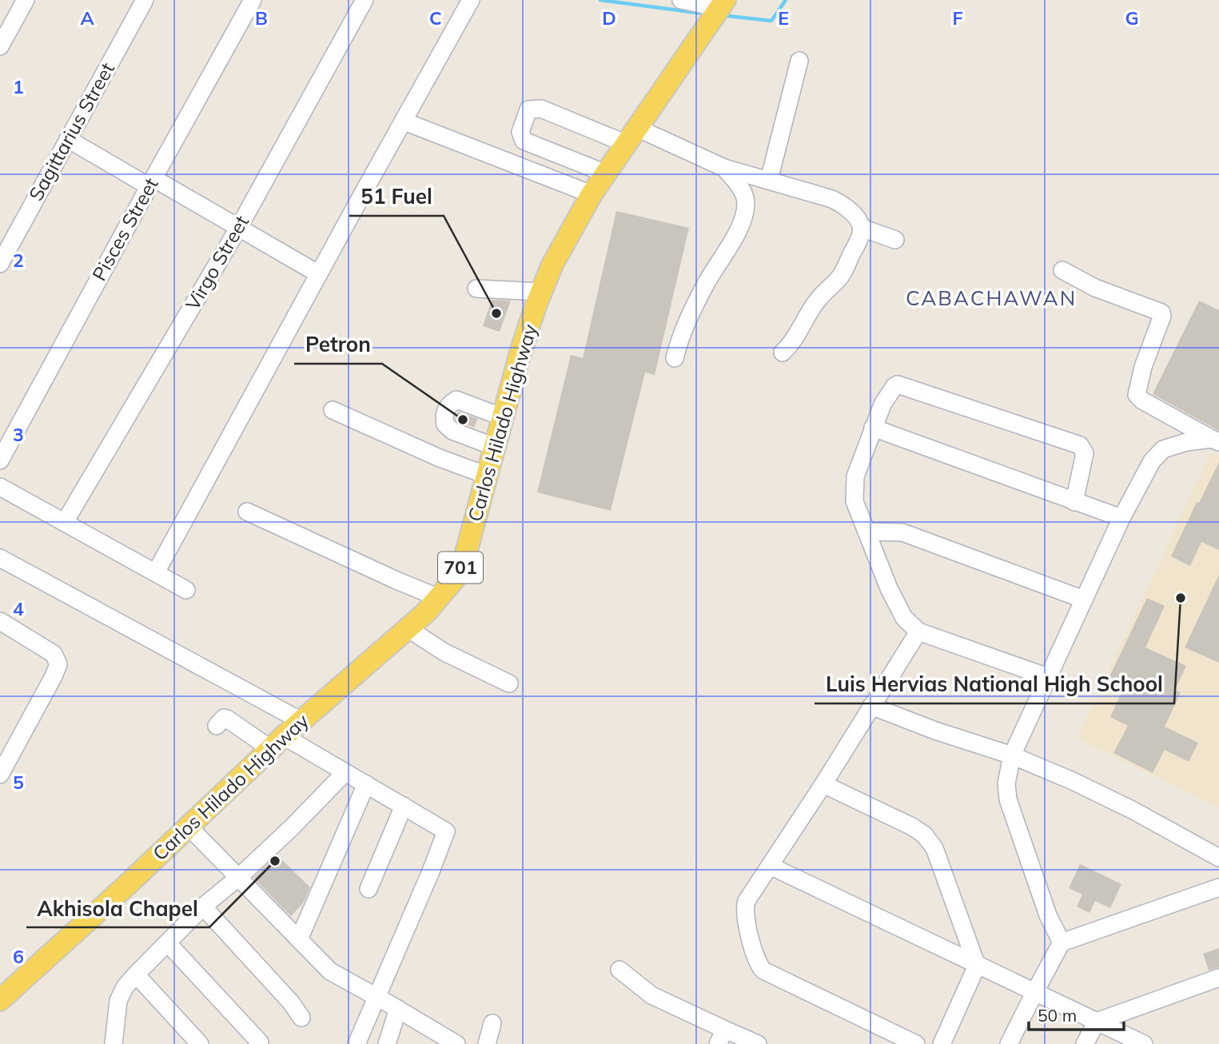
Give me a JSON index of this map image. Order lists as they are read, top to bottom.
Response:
{
  "streets": {
    "main road": ["Carlos Hilado Highway", "701"],
    "street": ["Sagittarius Street", "Pisces Street", "Virgo Street"]
  },
  "districts": ["CABACHAWAN"],
  "places": [
    "51 Fuel",
    "Petron",
    "Luis Hervias National High School",
    "Akhisola Chapel"
  ],
  "scale_bar": "50 m",
  "grid": {
    "columns": [
      "A",
      "B",
      "C",
      "D",
      "E",
      "F",
      "G"
    ],
    "rows": [
      "1",
      "2",
      "3",
      "4",
      "5",
      "6"
    ]
  }
}
